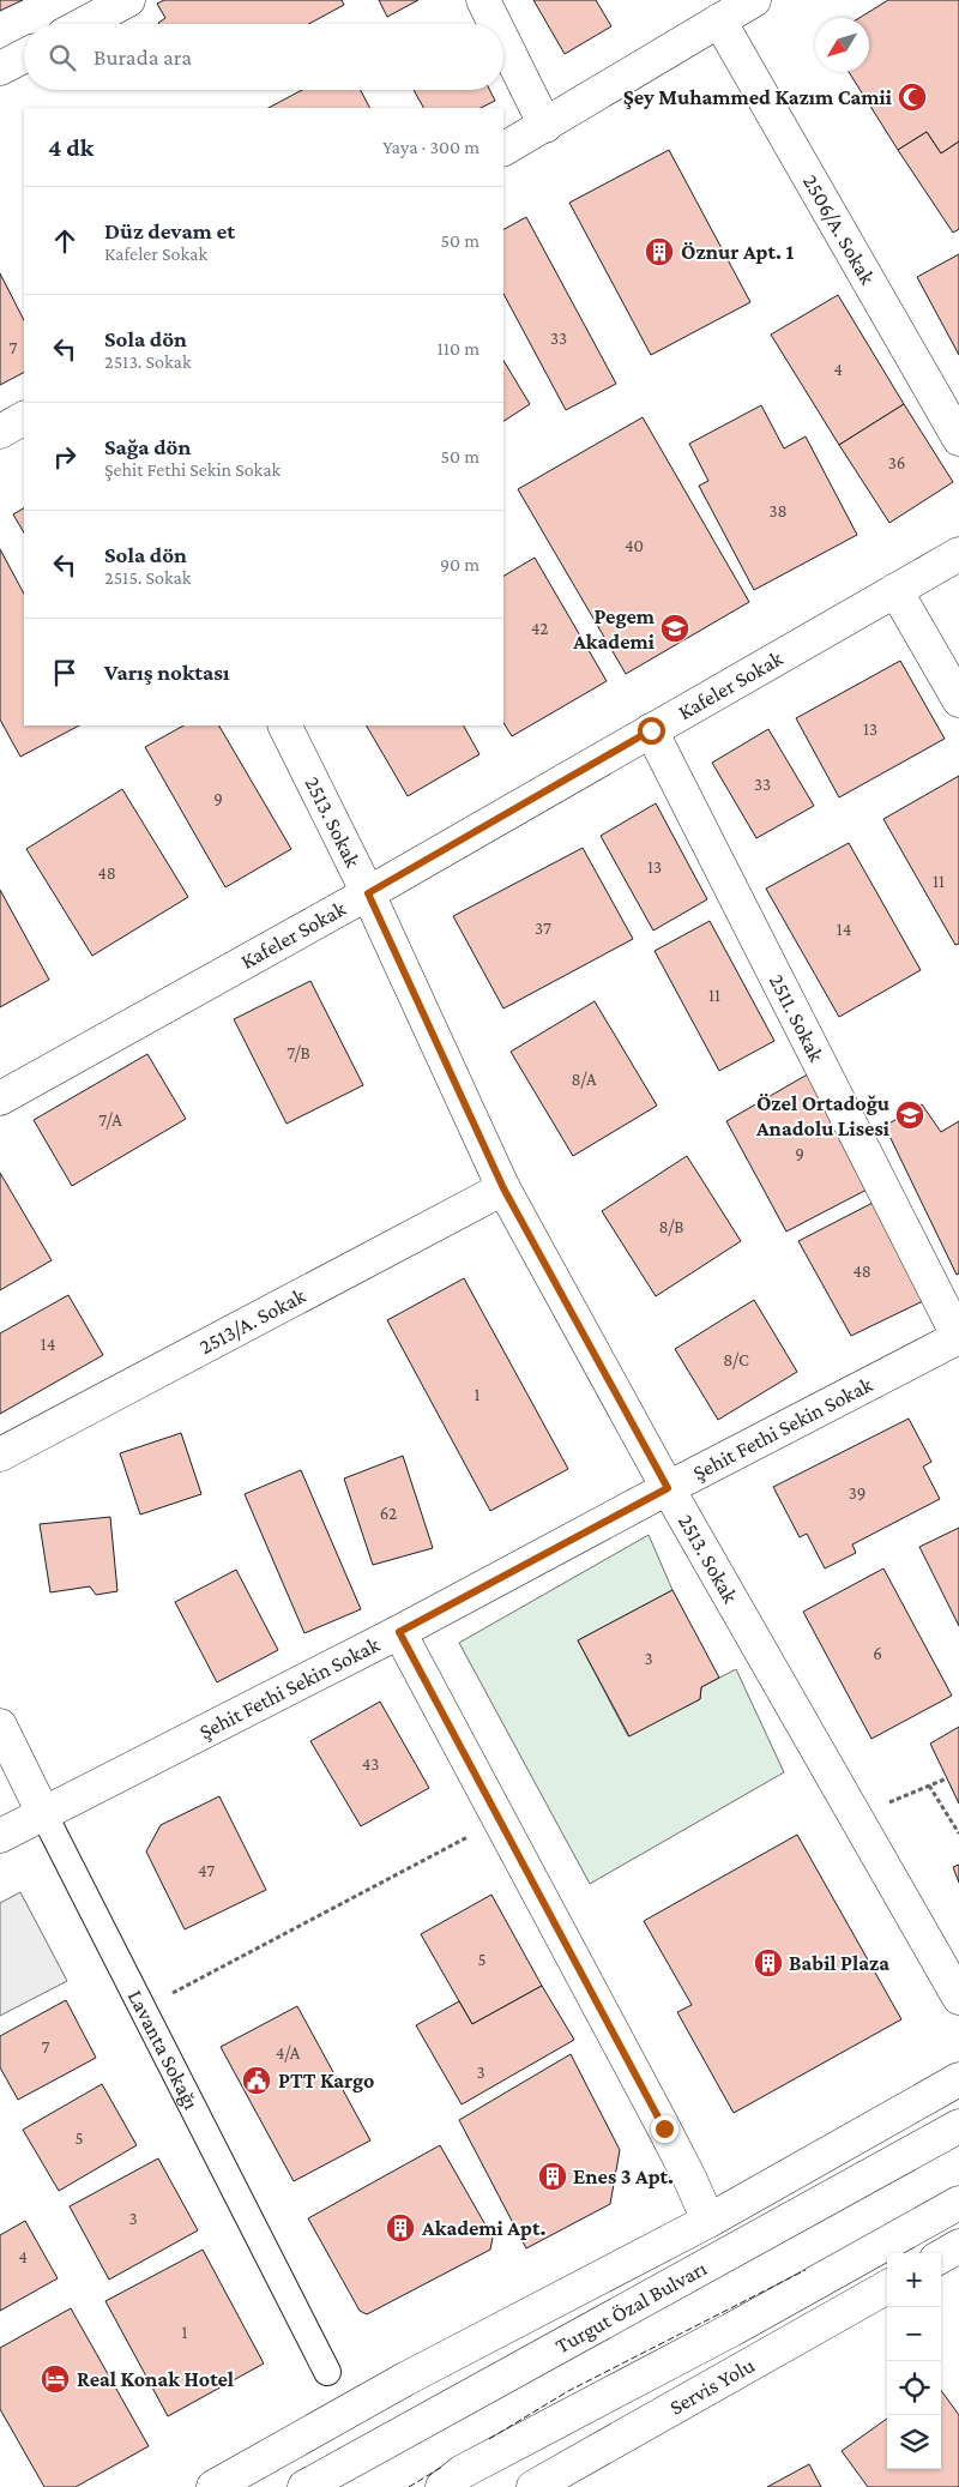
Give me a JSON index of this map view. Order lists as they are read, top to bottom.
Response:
{
  "streets": {
    "street": [
      "2506/A. Sokak",
      "Kafeler Sokak",
      "2513. Sokak",
      "2511. Sokak",
      "2513/A. Sokak",
      "Şehit Fethi Sekin Sokak",
      "Lavanta Sokağı",
      "Turgut Özal Bulvarı",
      "Servis Yolu"
    ]
  },
  "crossings": [
    ["Kafeler Sokak", "2513. Sokak"],
    ["Kafeler Sokak", "2511. Sokak"],
    ["2513. Sokak", "2513/A. Sokak"],
    ["2513. Sokak", "Şehit Fethi Sekin Sokak"],
    ["2511. Sokak", "Şehit Fethi Sekin Sokak"],
    ["Şehit Fethi Sekin Sokak", "Lavanta Sokağı"]
  ],
  "places": {
    "mosque": ["Şey Muhammed Kazım Camii"],
    "building": [
      "Öznur Apt. 1",
      "Babil Plaza",
      "Enes 3 Apt.",
      "Akademi Apt."
    ],
    "school or university": ["Pegem Akademi", "Özel Ortadoğu Anadolu Lisesi"],
    "public building": ["PTT Kargo"],
    "hotel": ["Real Konak Hotel"]
  },
  "house_numbers": [
    "33",
    "7",
    "4",
    "36",
    "38",
    "40",
    "42",
    "13",
    "33",
    "9",
    "13",
    "48",
    "11",
    "37",
    "14",
    "11",
    "7/B",
    "8/A",
    "7/A",
    "9",
    "8/B",
    "48",
    "14",
    "8/C",
    "1",
    "39",
    "62",
    "6",
    "3",
    "43",
    "47",
    "5",
    "7",
    "4/A",
    "3",
    "5",
    "3",
    "4",
    "1"
  ],
  "north": "bottom left",
  "page": {
    "search": "Burada ara",
    "heading": ["4 dk", "Yaya · 300 m"],
    "list": [
      ["Düz devam et", "Kafeler Sokak", "50 m"],
      ["Sola dön", "2513. Sokak", "110 m"],
      ["Sağa dön", "Şehit Fethi Sekin Sokak", "50 m"],
      ["Sola dön", "2515. Sokak", "90 m"],
      "Varış noktası"
    ],
    "map_buttons": ["+", "−"]
  }
}
